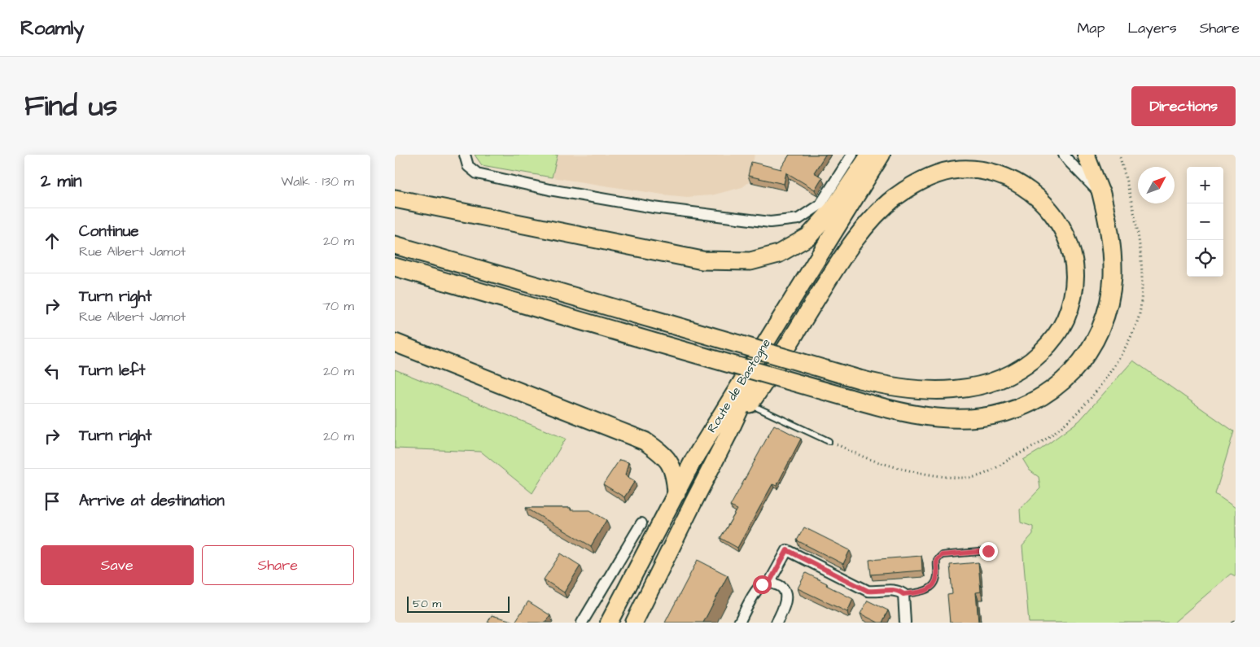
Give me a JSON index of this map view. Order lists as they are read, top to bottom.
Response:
{
  "streets": {
    "main road": ["Route de Bastogne"]
  },
  "scale_bar": "50 m",
  "north": "top right",
  "page": {
    "header": "Roamly",
    "nav": ["Map", "Layers", "Share"],
    "title": "Find us",
    "buttons": [
      "Directions",
      ["Save", "Share"]
    ],
    "heading": ["2 min", "Walk · 130 m"],
    "map_buttons": ["+", "−"],
    "list": [
      ["Continue", "Rue Albert Jamot", "20 m"],
      ["Turn right", "Rue Albert Jamot", "70 m"],
      ["Turn left", "20 m"],
      ["Turn right", "20 m"],
      "Arrive at destination"
    ],
    "scale": "50 m"
  }
}
